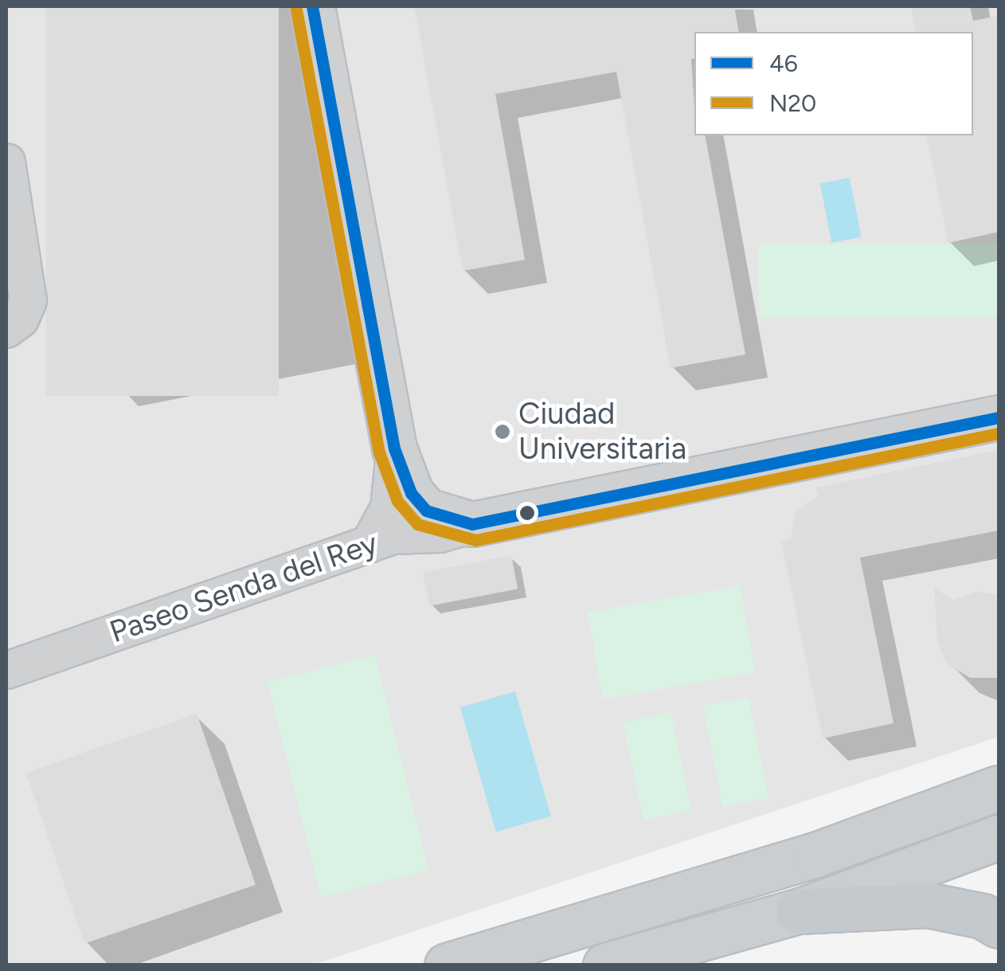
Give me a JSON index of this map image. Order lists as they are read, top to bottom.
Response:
{
  "streets": {
    "street": ["Paseo Senda del Rey"]
  },
  "places": ["Ciudad Universitaria"],
  "lines": ["transit line 46", "transit line N20"],
  "legend": ["46", "N20"]
}
